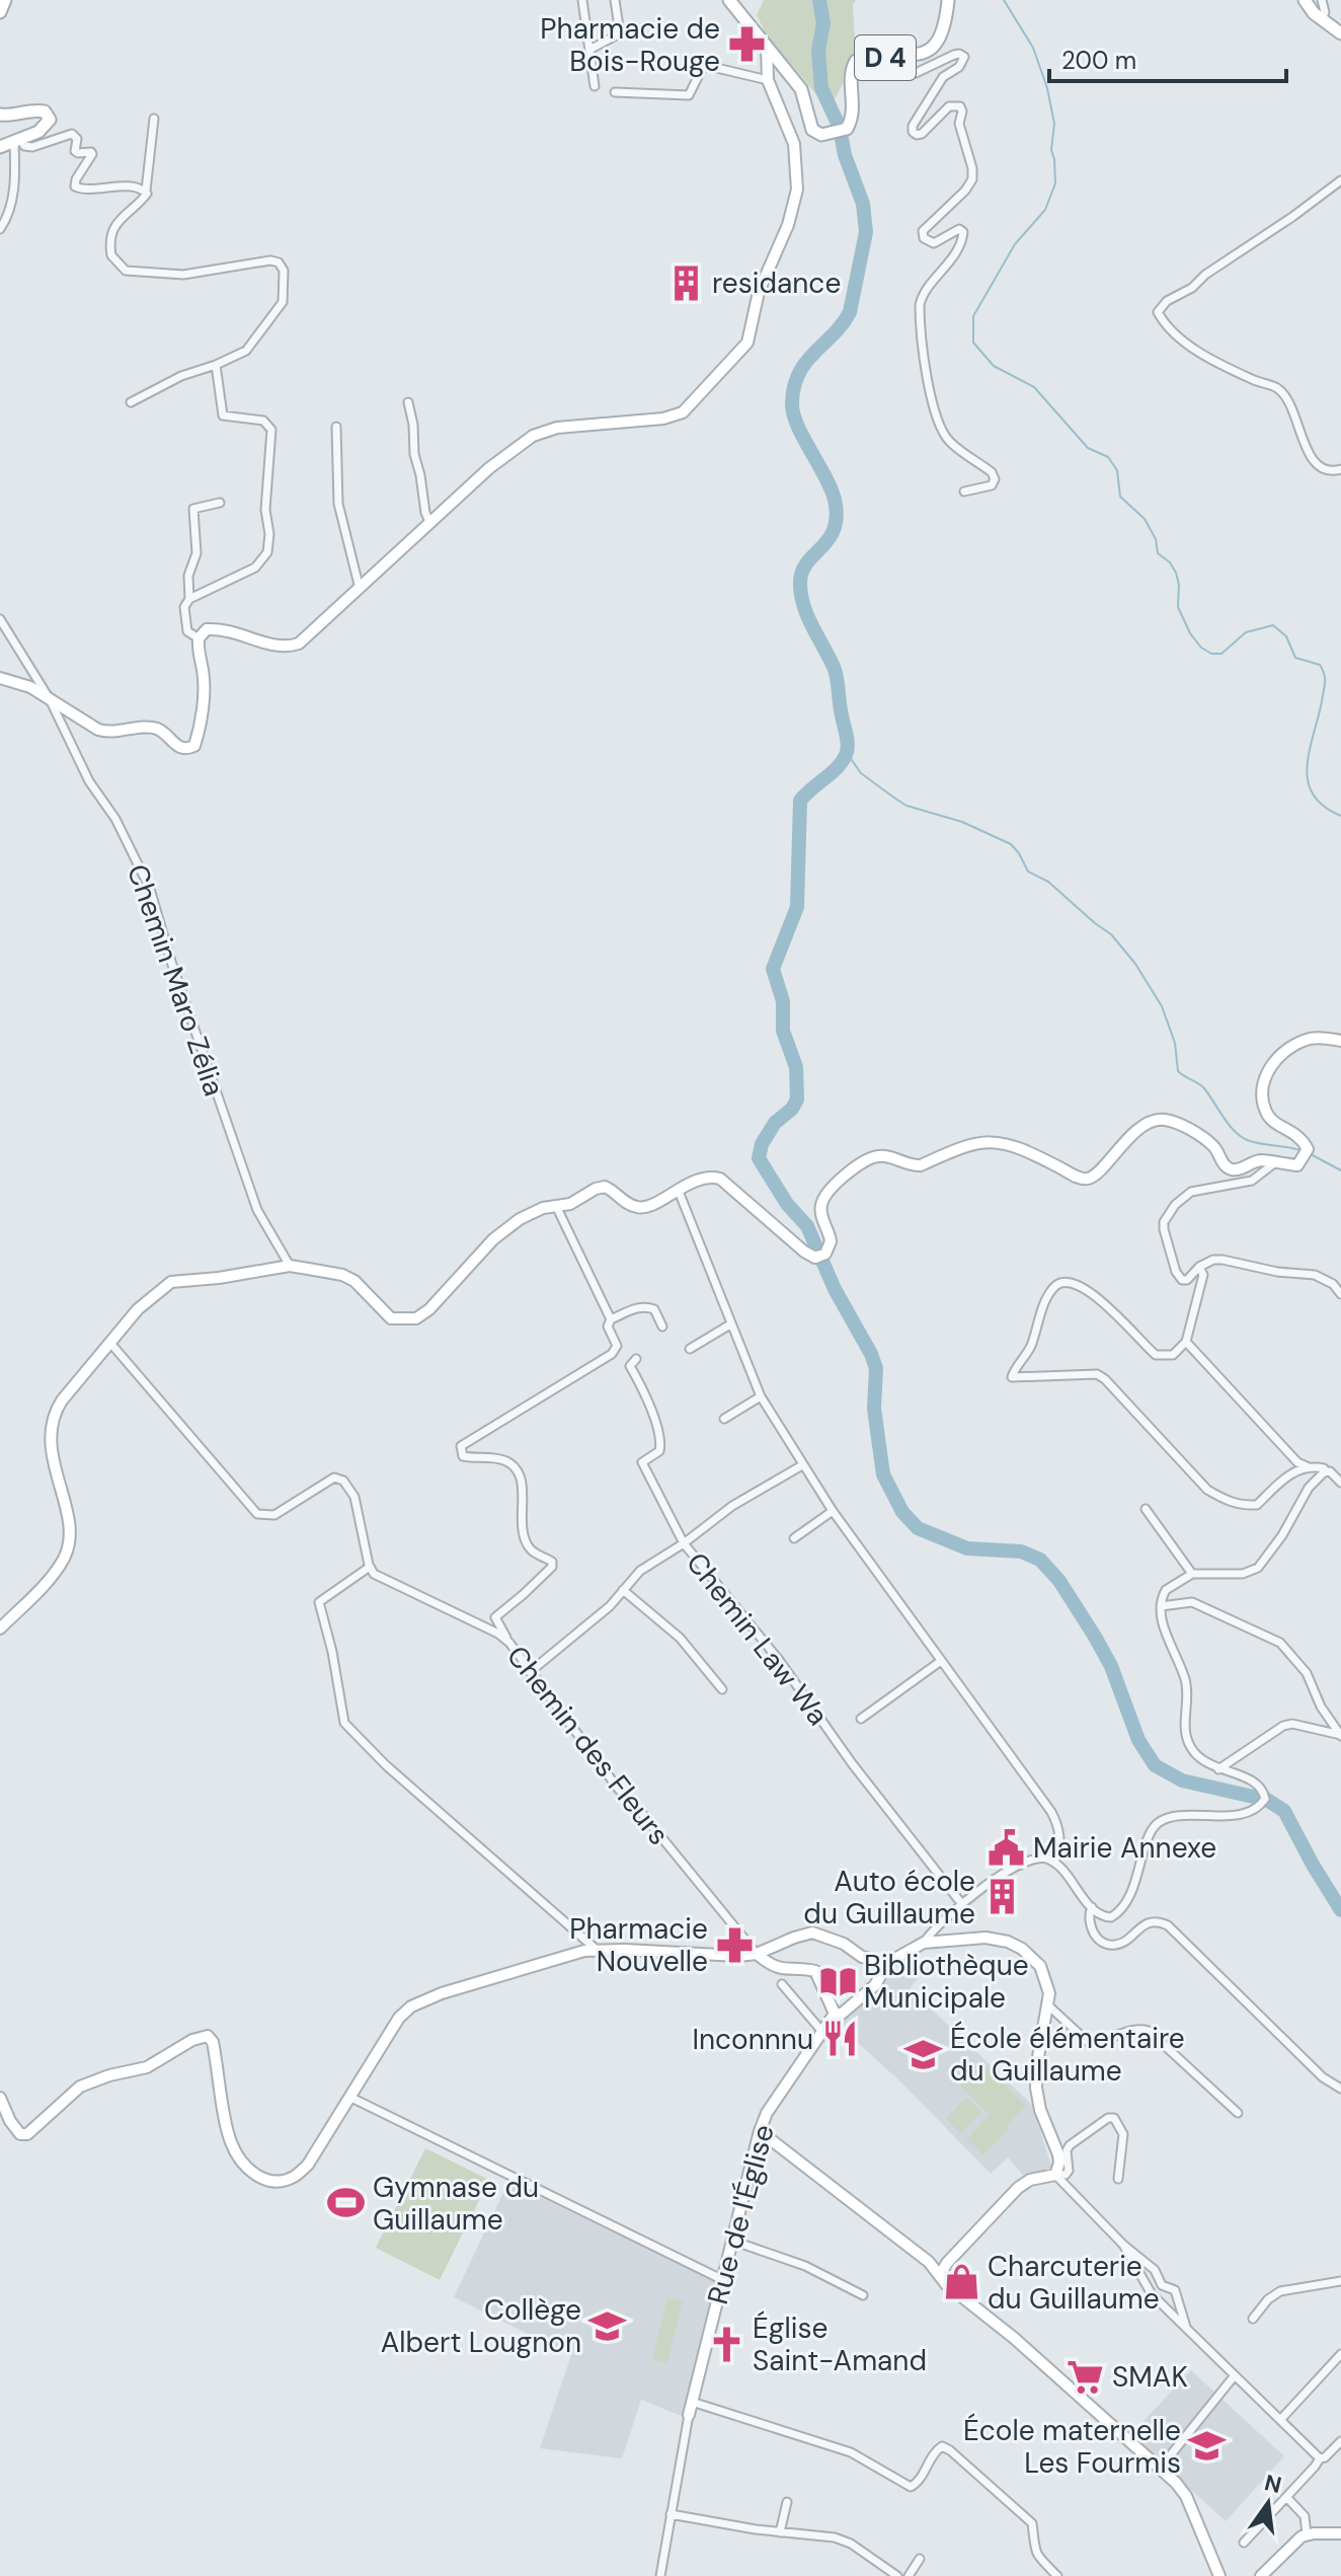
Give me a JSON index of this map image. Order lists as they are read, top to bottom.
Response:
{
  "streets": {
    "main road": ["D 4"],
    "street": [
      "Chemin Maro Zélia",
      "Chemin Law Wa",
      "Chemin des Fleurs",
      "Rue de l'Église"
    ]
  },
  "places": {
    "pharmacy": ["Pharmacie de Bois-Rouge", "Pharmacie Nouvelle"],
    "building": ["residance", "Auto école du Guillaume"],
    "public building": ["Mairie Annexe"],
    "library": ["Bibliothèque Municipale"],
    "restaurant": ["Inconnnu"],
    "school or university": ["École élémentaire du Guillaume", "Collège Albert Lougnon", "École maternelle Les Fourmis"],
    "sports": ["Gymnase du Guillaume"],
    "shop": ["Charcuterie du Guillaume"],
    "church": ["Église Saint-Amand"],
    "supermarket": ["SMAK"]
  },
  "scale_bar": "200 m",
  "north": "top"
}
